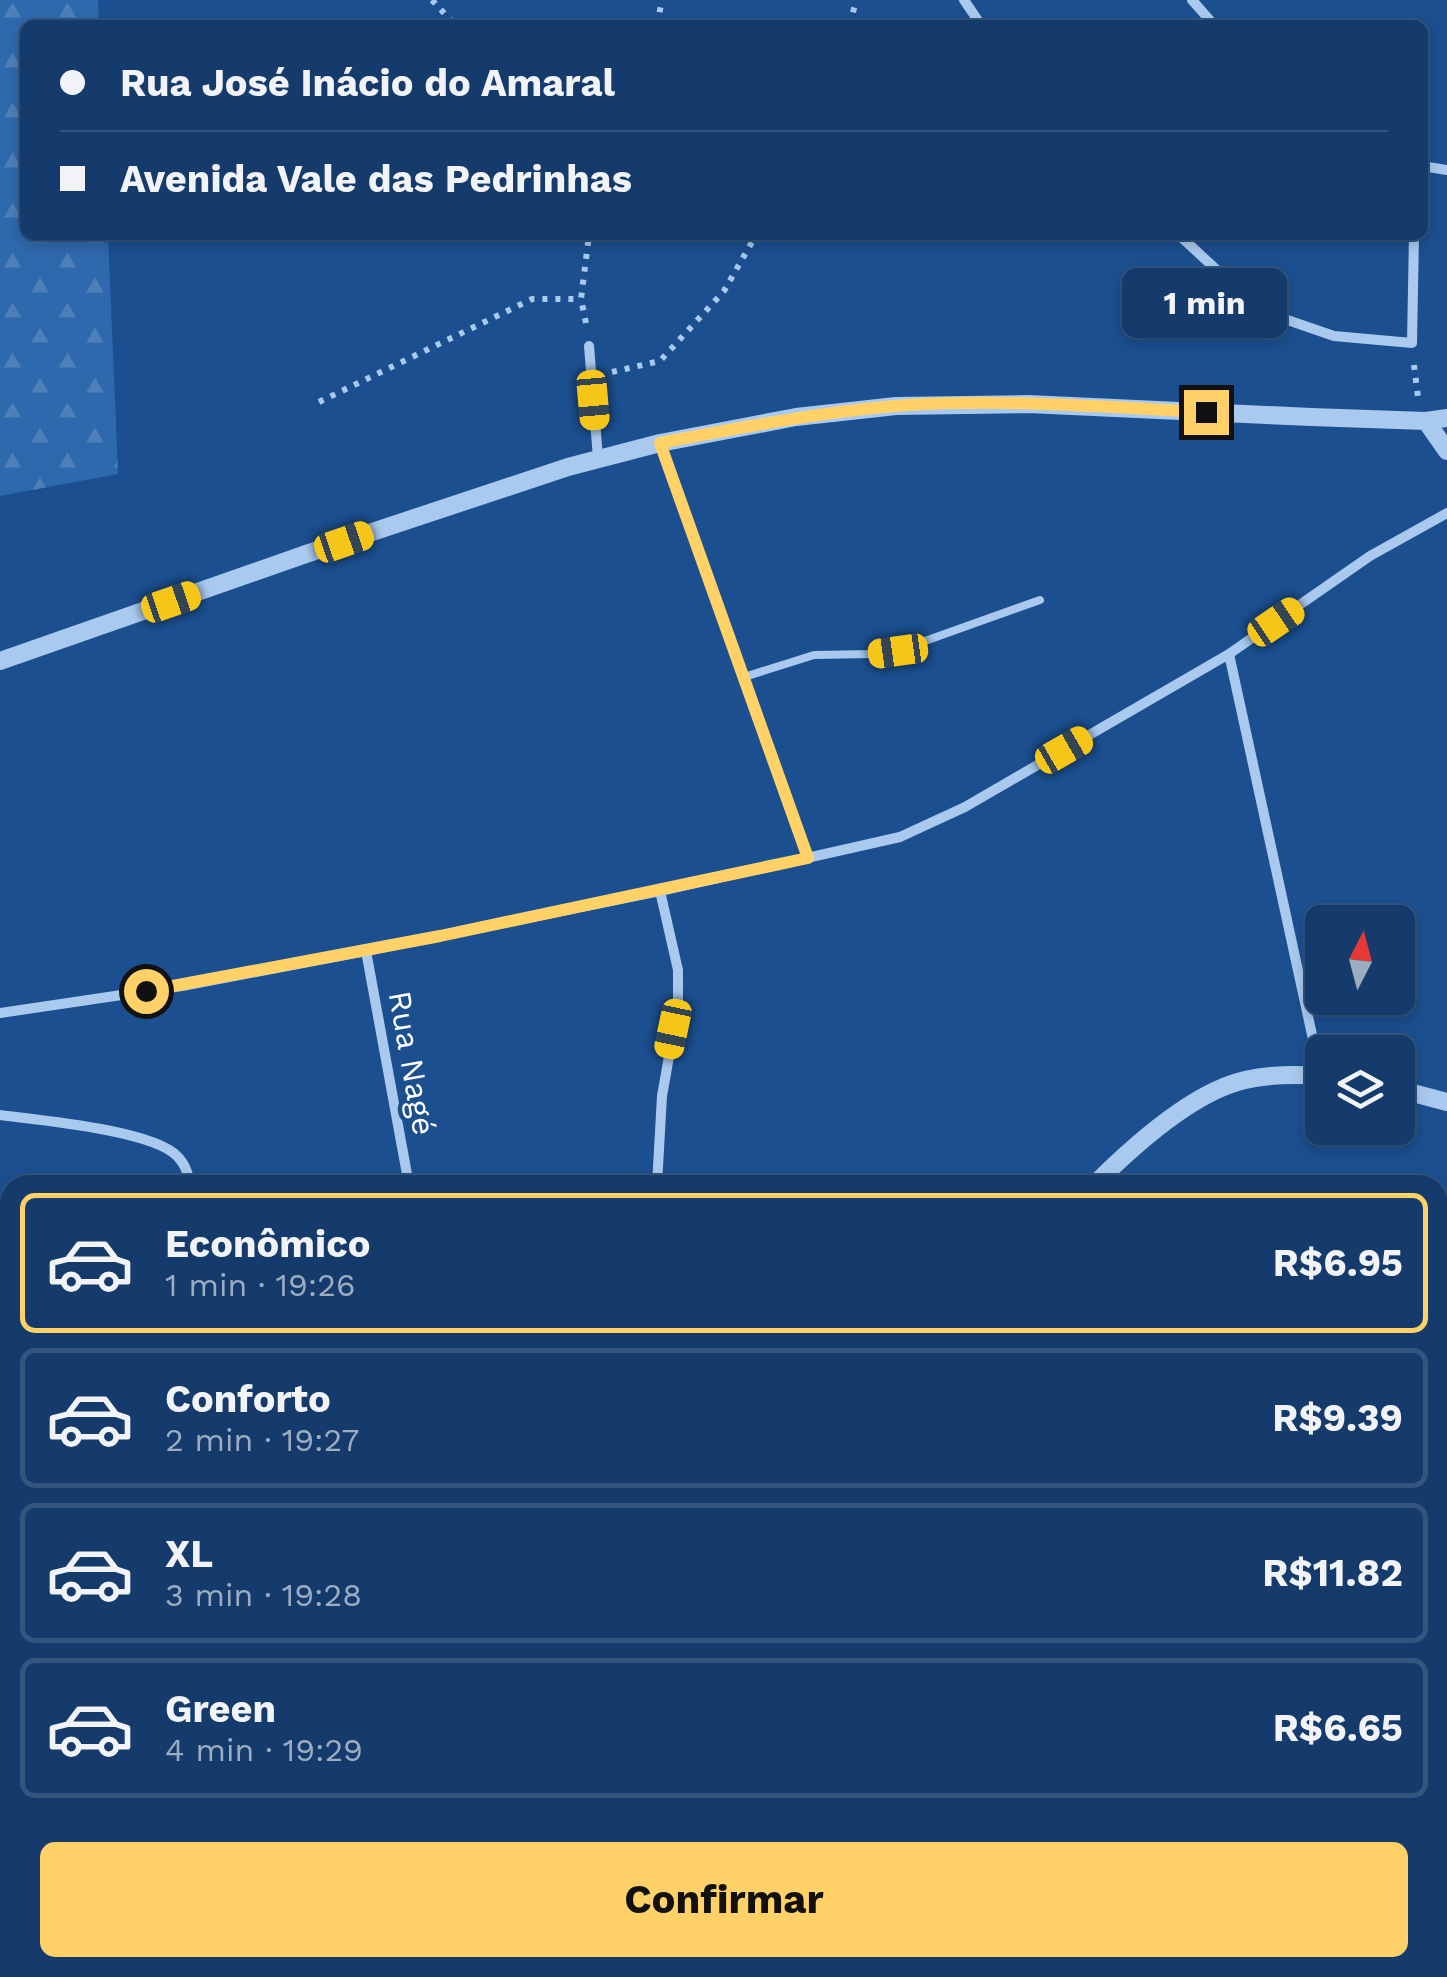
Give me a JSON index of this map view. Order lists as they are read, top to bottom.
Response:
{
  "streets": {
    "street": ["Rua Nagé"]
  },
  "north": "top",
  "page": {
    "banner": ["Rua José Inácio do Amaral", "Avenida Vale das Pedrinhas"],
    "bubble": "1 min",
    "list": [
      {
        "name": "Econômico",
        "note": "1 min · 19:26",
        "value": "R$6.95"
      },
      {
        "name": "Conforto",
        "note": "2 min · 19:27",
        "value": "R$9.39"
      },
      {
        "name": "XL",
        "note": "3 min · 19:28",
        "value": "R$11.82"
      },
      {
        "name": "Green",
        "note": "4 min · 19:29",
        "value": "R$6.65"
      }
    ],
    "buttons": "Confirmar"
  }
}
